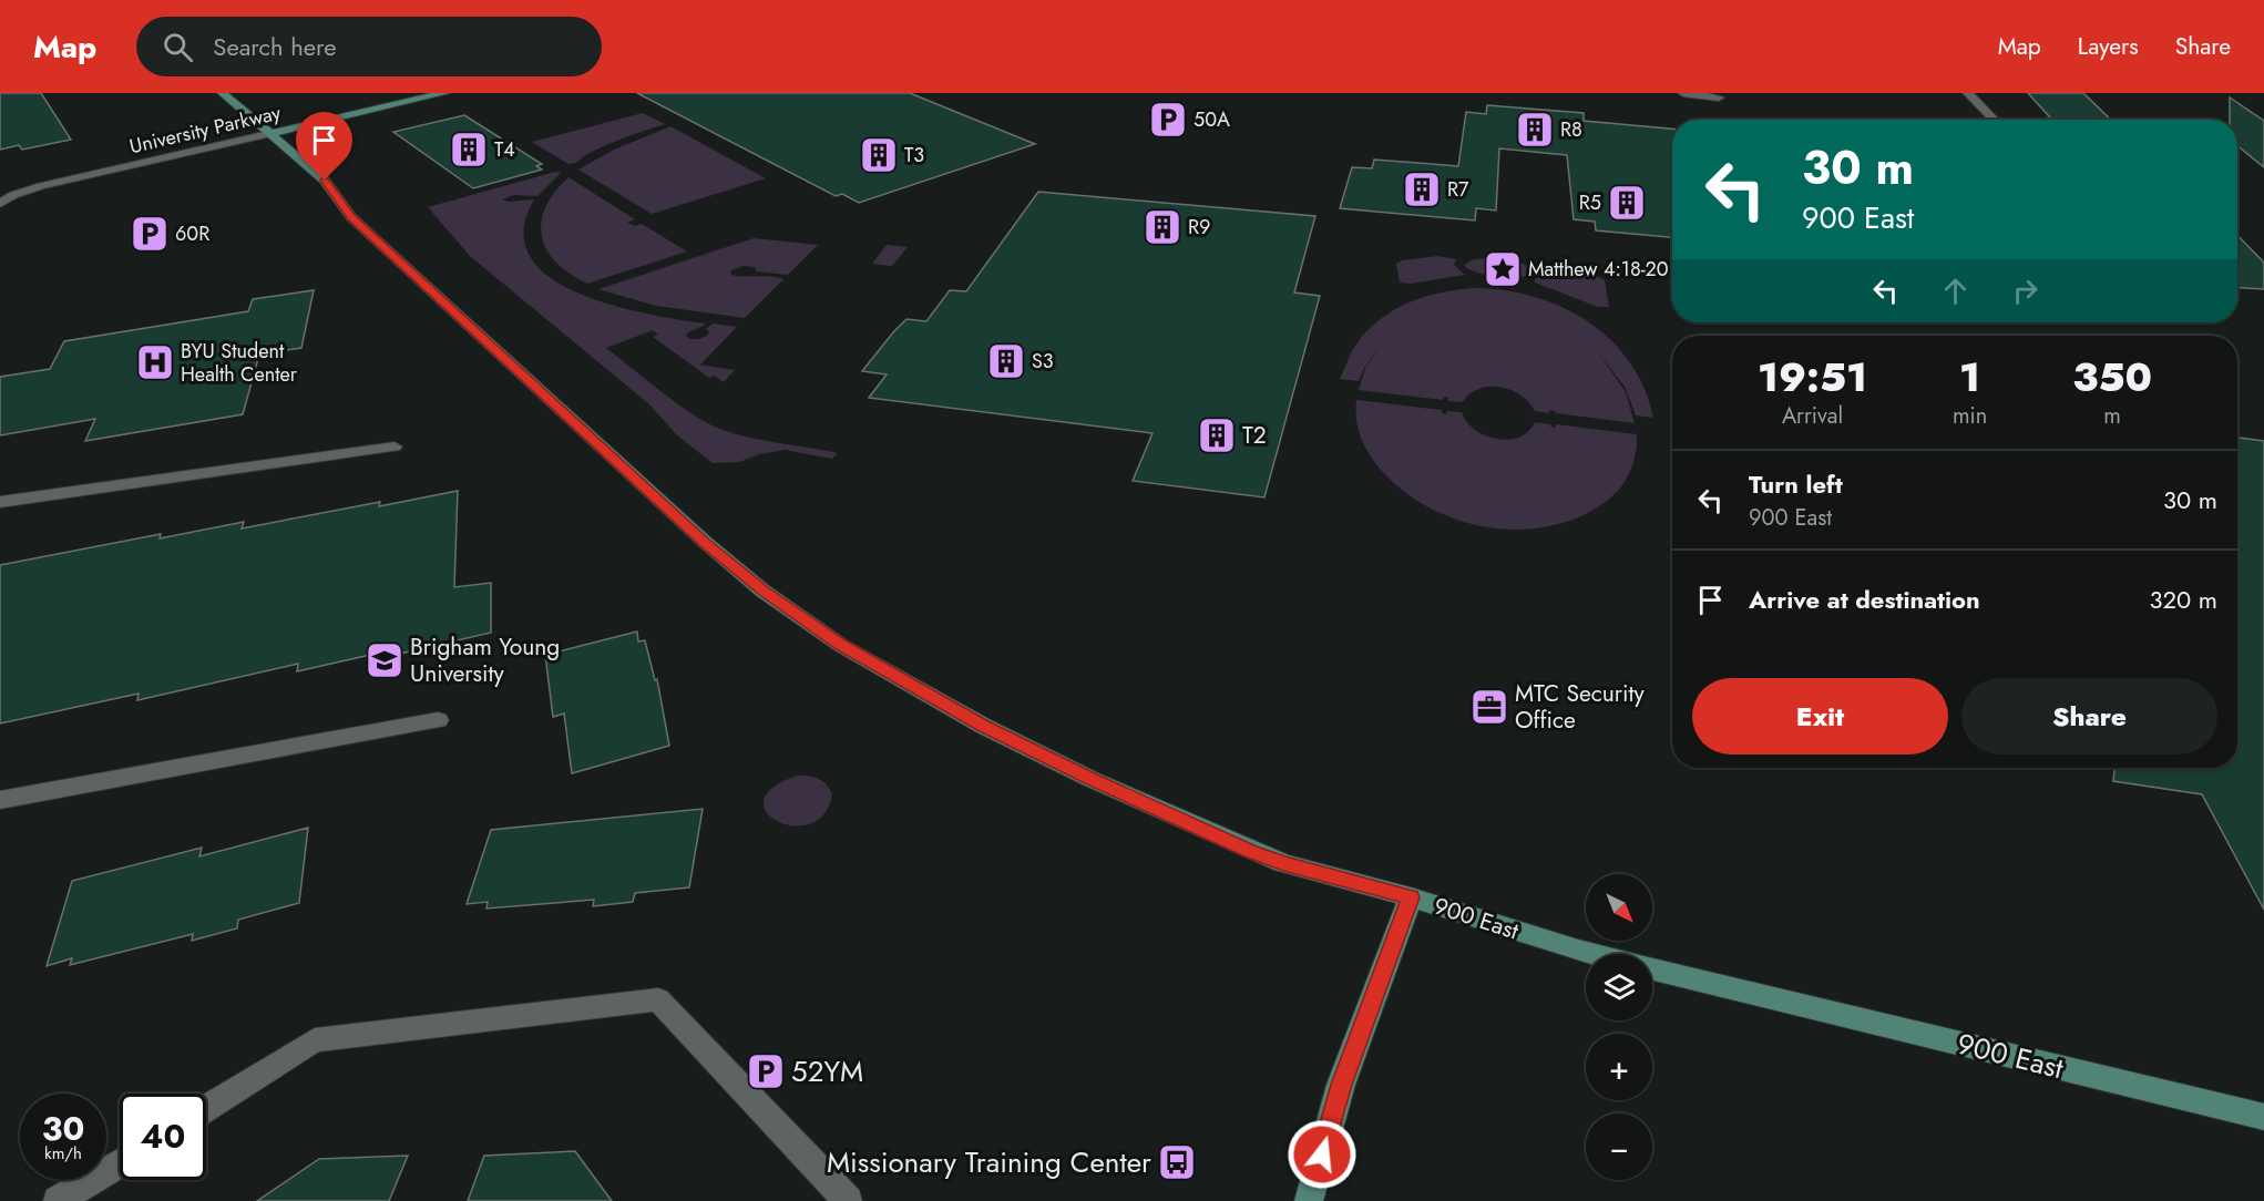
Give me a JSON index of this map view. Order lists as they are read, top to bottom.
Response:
{
  "streets": {
    "main road": ["University Parkway", "900 East"]
  },
  "crossings": [
    ["University Parkway", "900 East"]
  ],
  "places": {
    "parking": ["50A", "60R", "52YM"],
    "building": [
      "R8",
      "T4",
      "T3",
      "R7",
      "R5",
      "R9",
      "S3",
      "T2"
    ],
    "place": ["Matthew 4:18-20"],
    "hospital": ["BYU Student Health Center"],
    "school or university": ["Brigham Young University"],
    "office": ["MTC Security Office"],
    "bus stop": ["Missionary Training Center"]
  },
  "north": "bottom right",
  "page": {
    "header": "Map",
    "search": "Search here",
    "nav": ["Map", "Layers", "Share"],
    "turn": ["30 m", "900 East"],
    "eta": [
      "19:51",
      "Arrival",
      "1",
      "min",
      "350",
      "m"
    ],
    "list": [
      {
        "name": "Turn left",
        "note": "900 East",
        "value": "30 m"
      },
      {
        "name": "Arrive at destination",
        "value": "320 m"
      }
    ],
    "buttons": ["Exit", "Share"],
    "map_buttons": ["+", "−"],
    "speed": "30 km/h",
    "limit": "40"
  }
}
